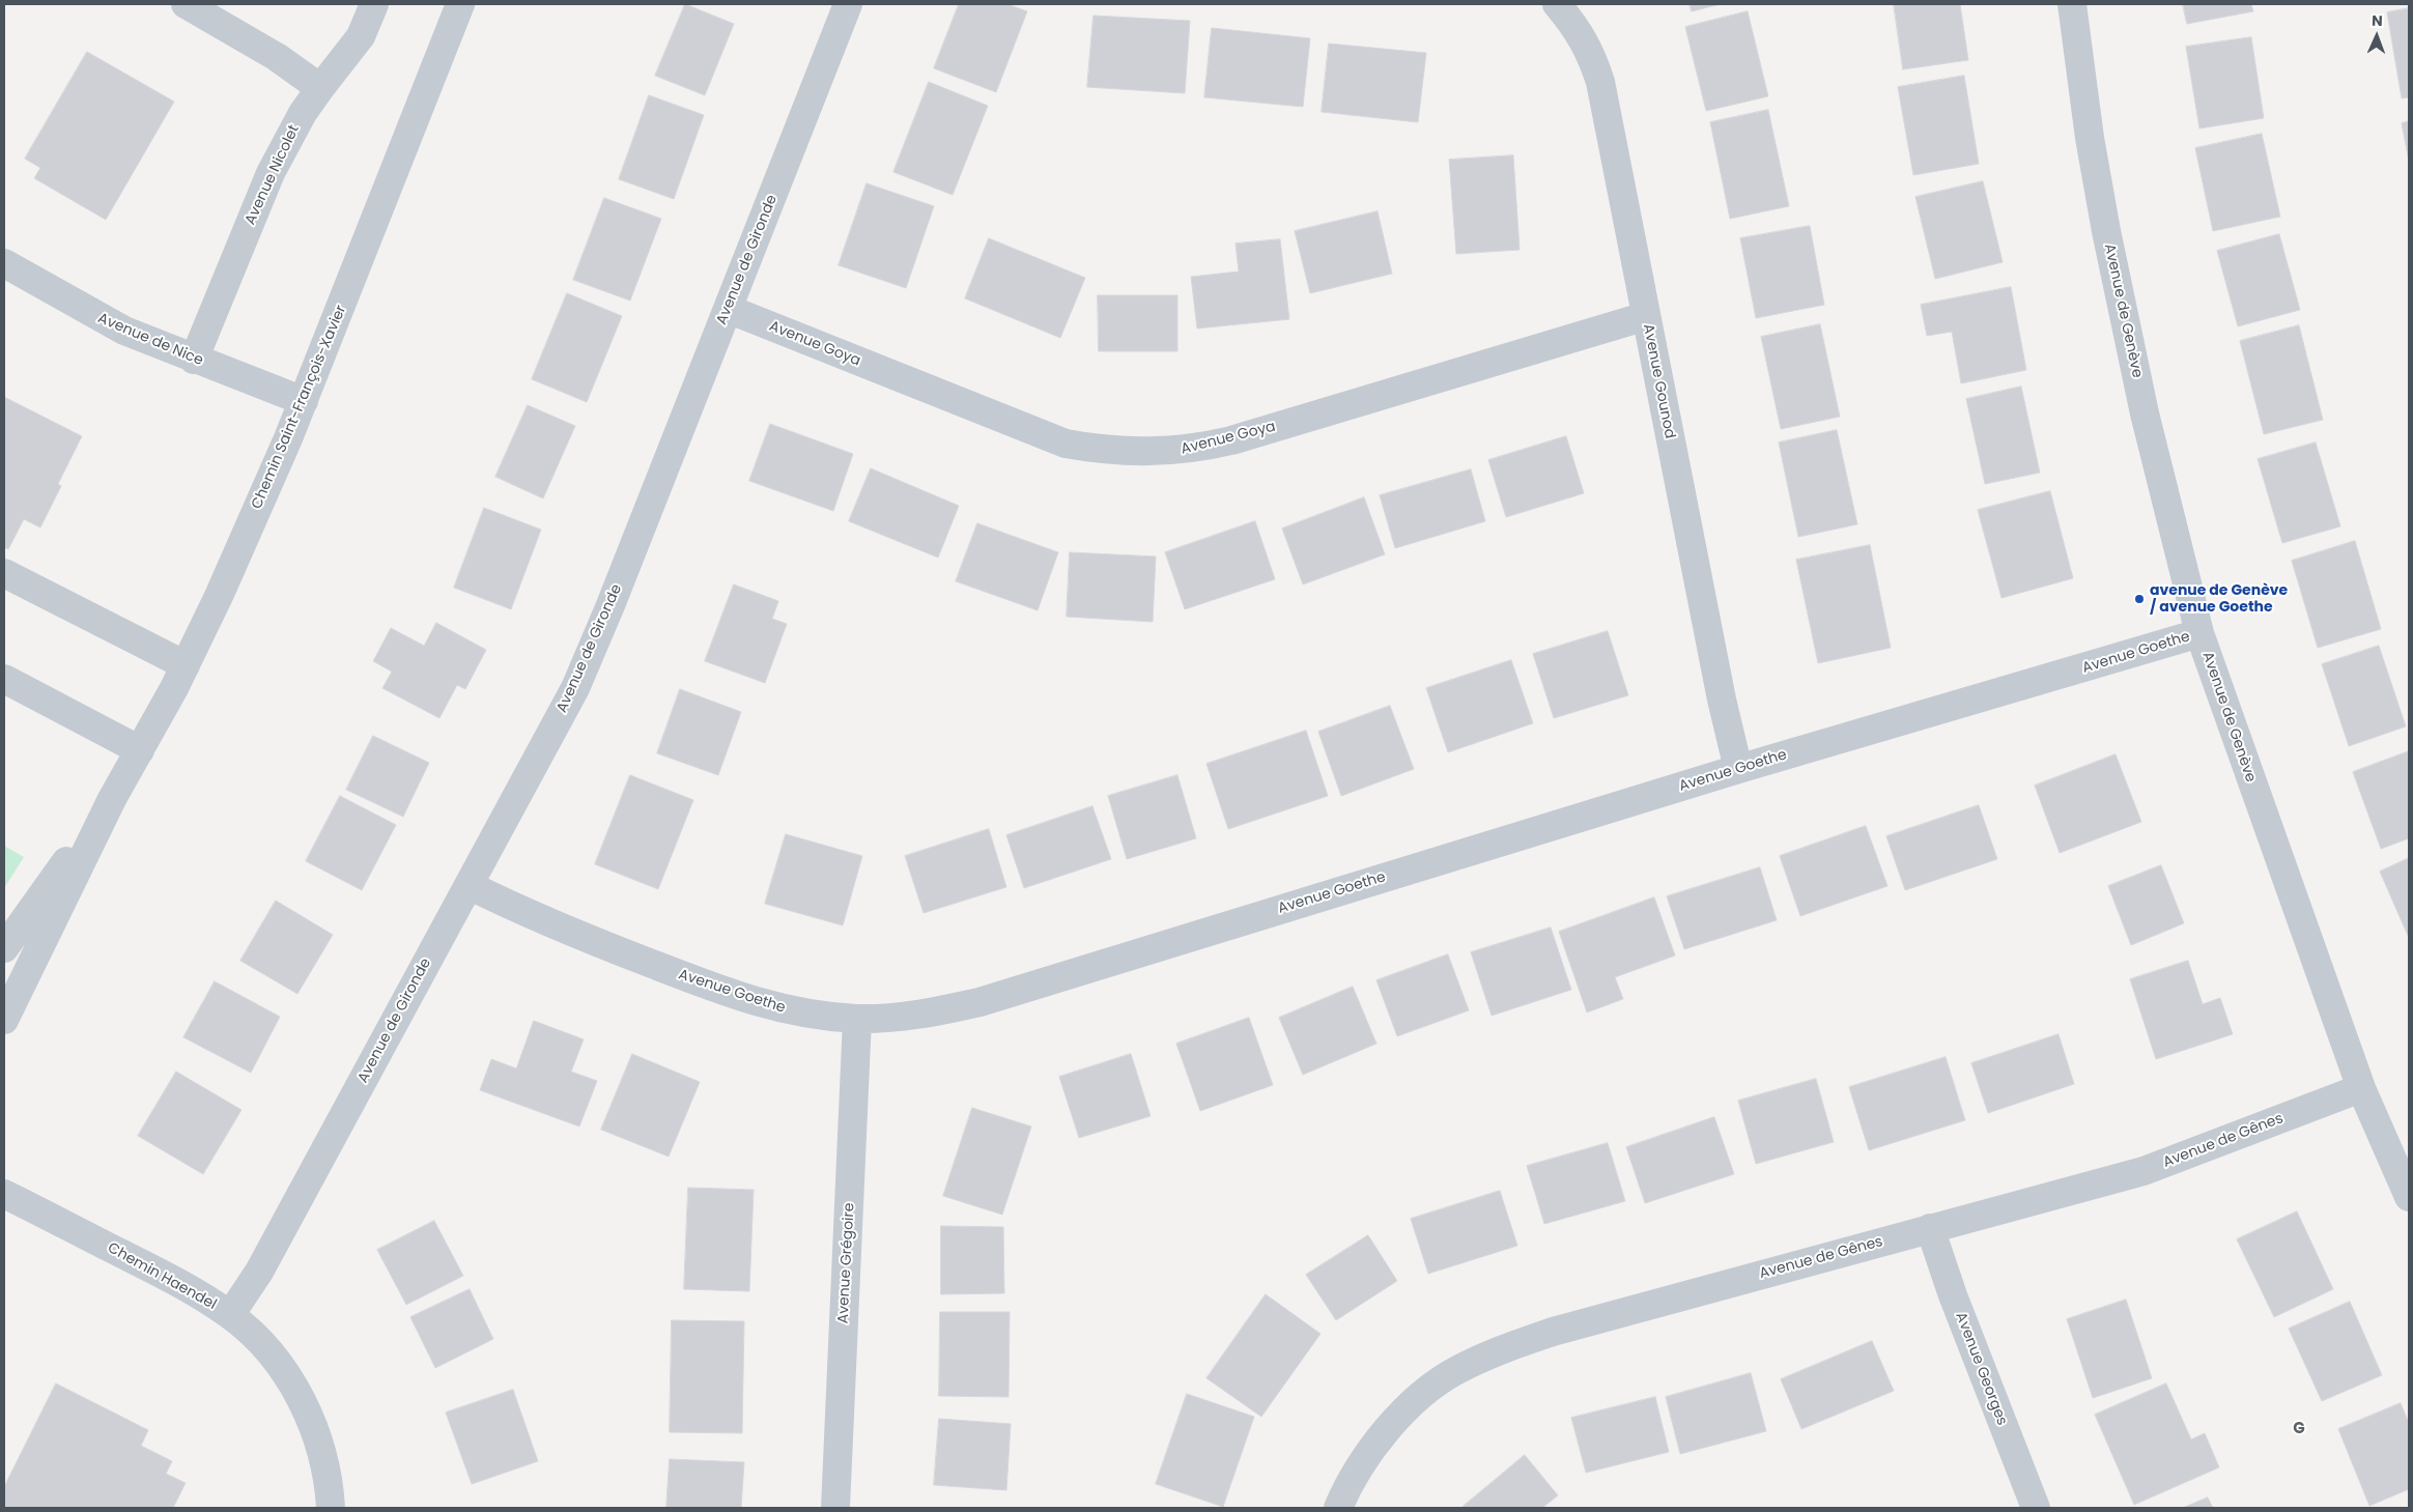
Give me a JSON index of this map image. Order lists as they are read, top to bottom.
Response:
{
  "streets": {
    "street": [
      "Avenue Nicolet",
      "Avenue de Gironde",
      "Avenue de Genève",
      "Avenue de Nice",
      "Avenue Goya",
      "Avenue Gounod",
      "Chemin Saint-François-Xavier",
      "Avenue Goethe",
      "Avenue de Gênes",
      "Avenue Grégoire",
      "Chemin Haendel",
      "Avenue Georges"
    ]
  },
  "crossings": [
    ["Avenue Nicolet", "Avenue de Nice"],
    ["Avenue de Gironde", "Avenue Goya"],
    ["Avenue de Gironde", "Avenue Goethe"],
    ["Avenue de Gironde", "Chemin Haendel"],
    ["Avenue de Genève", "Avenue Goethe"],
    ["Avenue de Genève", "Avenue de Gênes"],
    ["Avenue de Nice", "Chemin Saint-François-Xavier"],
    ["Avenue Goya", "Avenue Gounod"],
    ["Avenue Gounod", "Avenue Goethe"],
    ["Avenue Goethe", "Avenue Grégoire"],
    ["Avenue de Gênes", "Avenue Georges"]
  ],
  "districts": ["G"],
  "places": ["avenue de Genève / avenue Goethe"],
  "north": "top"
}
